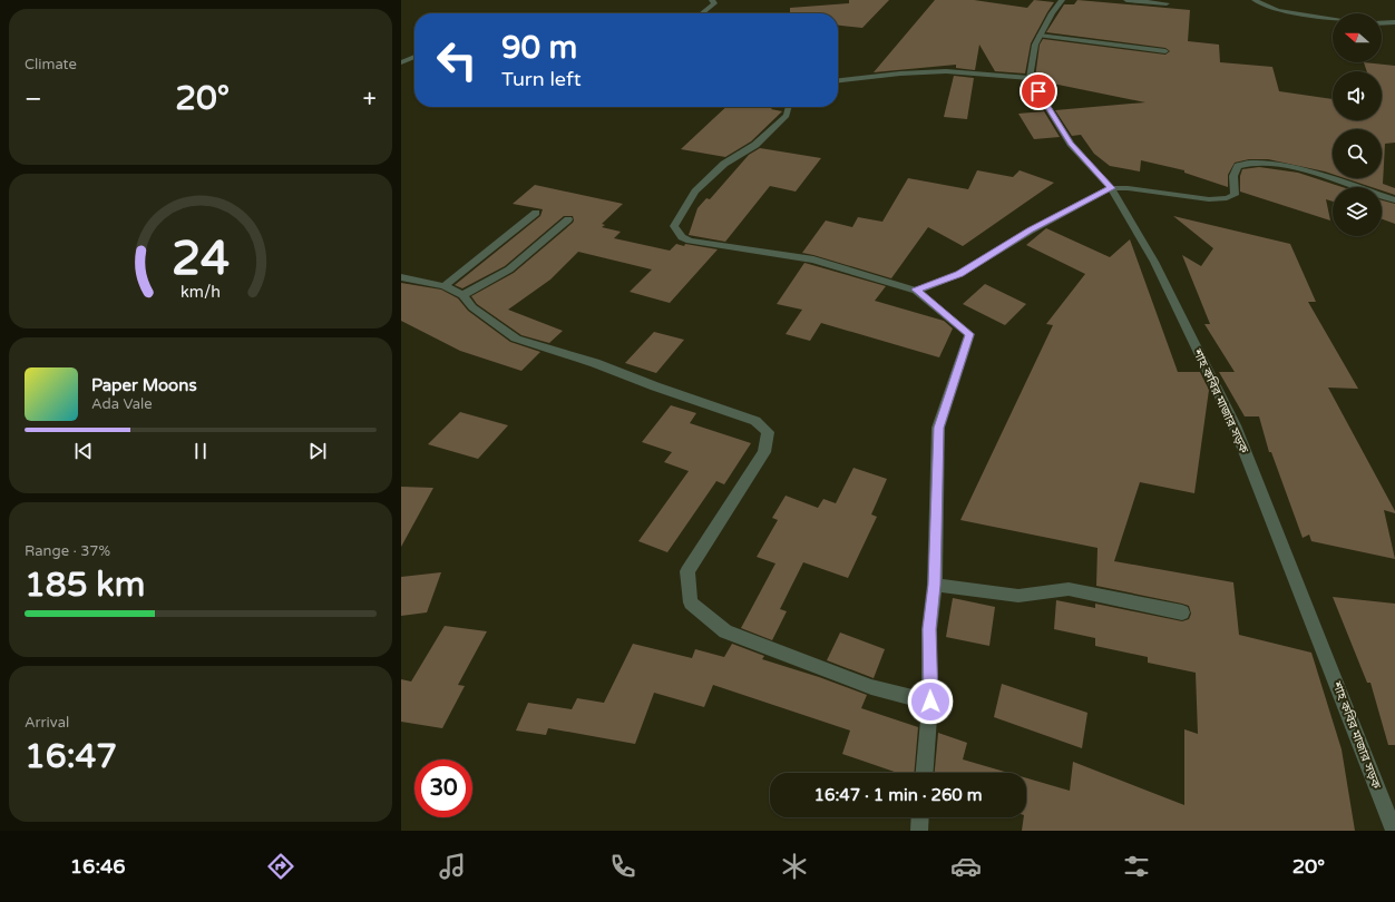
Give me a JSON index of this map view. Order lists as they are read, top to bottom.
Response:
{
  "streets": {
    "street": ["শাহ কবির মাজার সড়ক"]
  },
  "north": "left",
  "page": {
    "tile": [
      "Climate",
      ["Range · 37%", "185 km"],
      ["Arrival", "16:47"]
    ],
    "turn": ["90 m", "Turn left"],
    "heat": ["−", "20°", "+"],
    "song": ["Paper Moons", "Ada Vale"],
    "limit": "30",
    "trip": "16:47 · 1 min · 260 m",
    "tabs": ["16:46", "20°"],
    "gauge": ["24", "km/h"]
  }
}
